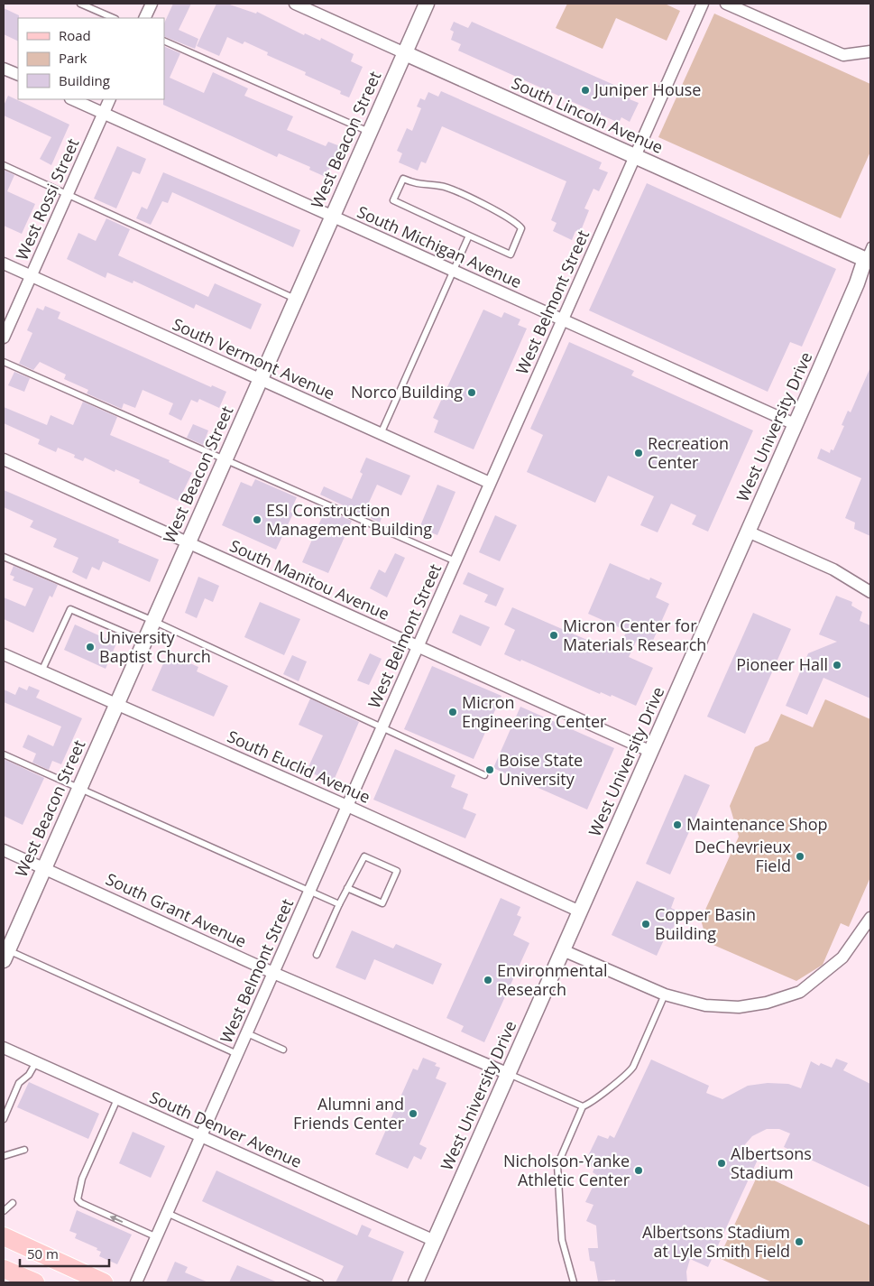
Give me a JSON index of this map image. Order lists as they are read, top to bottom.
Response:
{
  "streets": {
    "street": [
      "South Lincoln Avenue",
      "West Beacon Street",
      "West Rossi Street",
      "South Michigan Avenue",
      "West Belmont Street",
      "South Vermont Avenue",
      "West University Drive",
      "South Manitou Avenue",
      "South Euclid Avenue",
      "South Grant Avenue",
      "South Denver Avenue"
    ]
  },
  "crossings": [
    ["South Lincoln Avenue", "West Beacon Street"],
    ["South Lincoln Avenue", "West Belmont Street"],
    ["South Lincoln Avenue", "West University Drive"],
    ["West Beacon Street", "South Michigan Avenue"],
    ["West Beacon Street", "South Vermont Avenue"],
    ["West Beacon Street", "South Manitou Avenue"],
    ["West Beacon Street", "South Euclid Avenue"],
    ["West Beacon Street", "South Grant Avenue"],
    ["West Rossi Street", "South Michigan Avenue"],
    ["West Rossi Street", "South Vermont Avenue"],
    ["South Michigan Avenue", "West Belmont Street"],
    ["South Michigan Avenue", "West University Drive"],
    ["West Belmont Street", "South Vermont Avenue"],
    ["West Belmont Street", "South Manitou Avenue"],
    ["West Belmont Street", "South Euclid Avenue"],
    ["West Belmont Street", "South Grant Avenue"],
    ["West Belmont Street", "South Denver Avenue"],
    ["West University Drive", "South Manitou Avenue"],
    ["West University Drive", "South Euclid Avenue"],
    ["West University Drive", "South Grant Avenue"],
    ["West University Drive", "South Denver Avenue"]
  ],
  "places": [
    "Juniper House",
    "Norco Building",
    "Recreation Center",
    "ESI Construction Management Building",
    "Micron Center for Materials Research",
    "University Baptist Church",
    "Pioneer Hall",
    "Micron Engineering Center",
    "Boise State University",
    "Maintenance Shop",
    "DeChevrieux Field",
    "Copper Basin Building",
    "Environmental Research",
    "Alumni and Friends Center",
    "Albertsons Stadium",
    "Nicholson-Yanke Athletic Center",
    "Albertsons Stadium at Lyle Smith Field"
  ],
  "legend": ["Road", "Park", "Building"],
  "scale_bar": "50 m"
}
